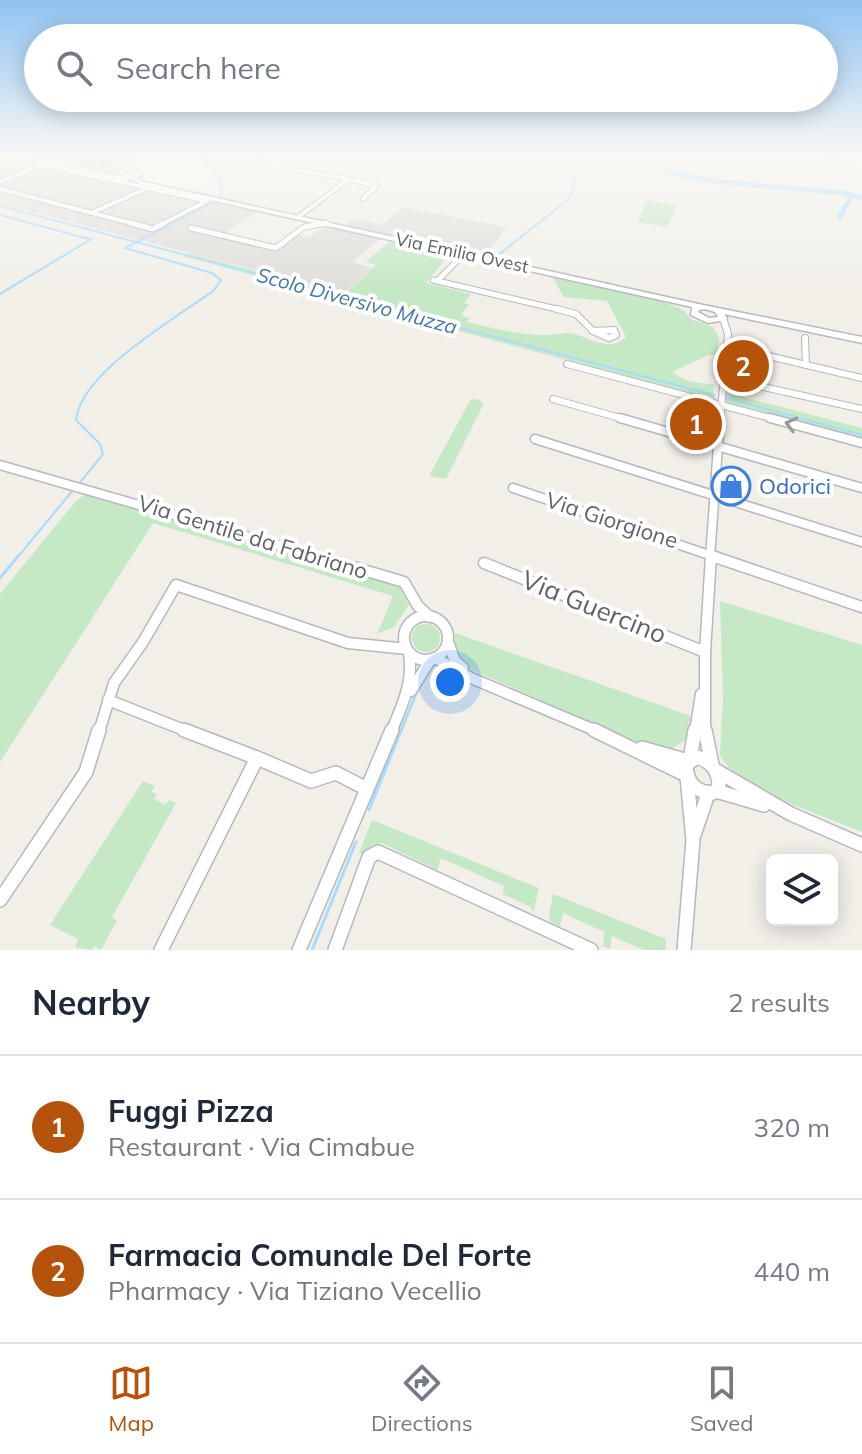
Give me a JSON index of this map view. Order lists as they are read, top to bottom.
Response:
{
  "streets": {
    "main road": ["Via Emilia Ovest"],
    "street": ["Via Giorgione", "Via Gentile da Fabriano", "Via Guercino"]
  },
  "water": ["Scolo Diversivo Muzza"],
  "places": {
    "shop": ["Odorici"]
  },
  "page": {
    "search": "Search here",
    "pins": ["2", "1"],
    "heading": ["Nearby", "2 results"],
    "list": [
      {
        "mark": "1",
        "name": "Fuggi Pizza",
        "note": "Restaurant · Via Cimabue",
        "value": "320 m"
      },
      {
        "mark": "2",
        "name": "Farmacia Comunale Del Forte",
        "note": "Pharmacy · Via Tiziano Vecellio",
        "value": "440 m"
      }
    ],
    "nav": ["Map", "Directions", "Saved"]
  }
}
